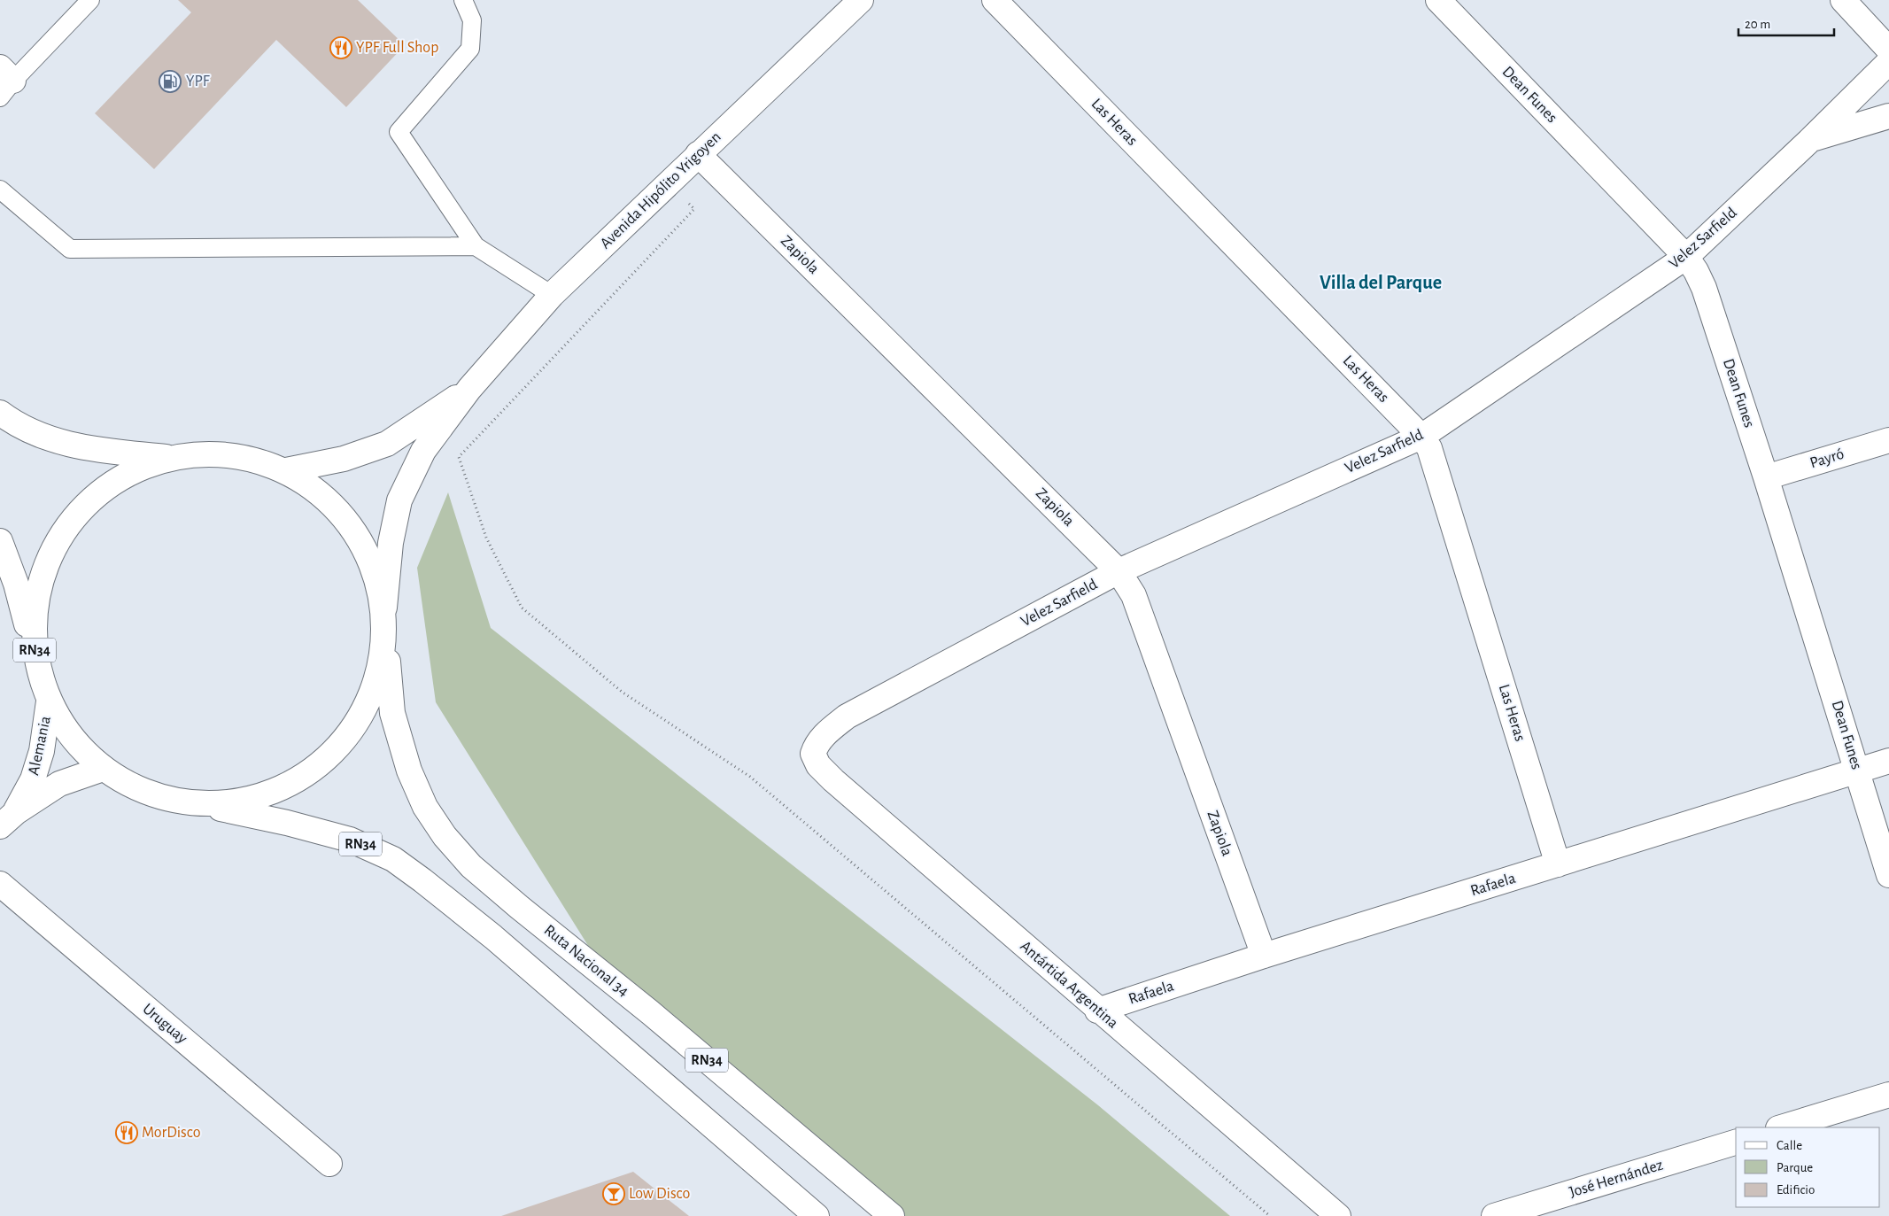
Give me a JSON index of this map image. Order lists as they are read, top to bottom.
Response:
{
  "streets": {
    "main road": [
      "Dean Funes",
      "Las Heras",
      "Avenida Hipólito Yrigoyen",
      "Velez Sarfield",
      "Zapiola",
      "Payró",
      "RN34",
      "Alemania",
      "Rafaela",
      "Ruta Nacional 34",
      "Antártida Argentina",
      "Uruguay",
      "José Hernández"
    ]
  },
  "crossings": [
    ["Dean Funes", "Velez Sarfield"],
    ["Dean Funes", "Payró"],
    ["Dean Funes", "Rafaela"],
    ["Las Heras", "Velez Sarfield"],
    ["Las Heras", "Rafaela"],
    ["Avenida Hipólito Yrigoyen", "Zapiola"],
    ["Avenida Hipólito Yrigoyen", "Ruta Nacional 34"],
    ["Velez Sarfield", "Zapiola"],
    ["Velez Sarfield", "Antártida Argentina"],
    ["Zapiola", "Rafaela"],
    ["Alemania", "Ruta Nacional 34"],
    ["Rafaela", "Antártida Argentina"]
  ],
  "districts": ["Villa del Parque"],
  "places": {
    "restaurant": ["YPF Full Shop", "MorDisco"],
    "fuel station": ["YPF"],
    "bar": ["Low Disco"]
  },
  "legend": ["Calle", "Parque", "Edificio"],
  "scale_bar": "20 m"
}
